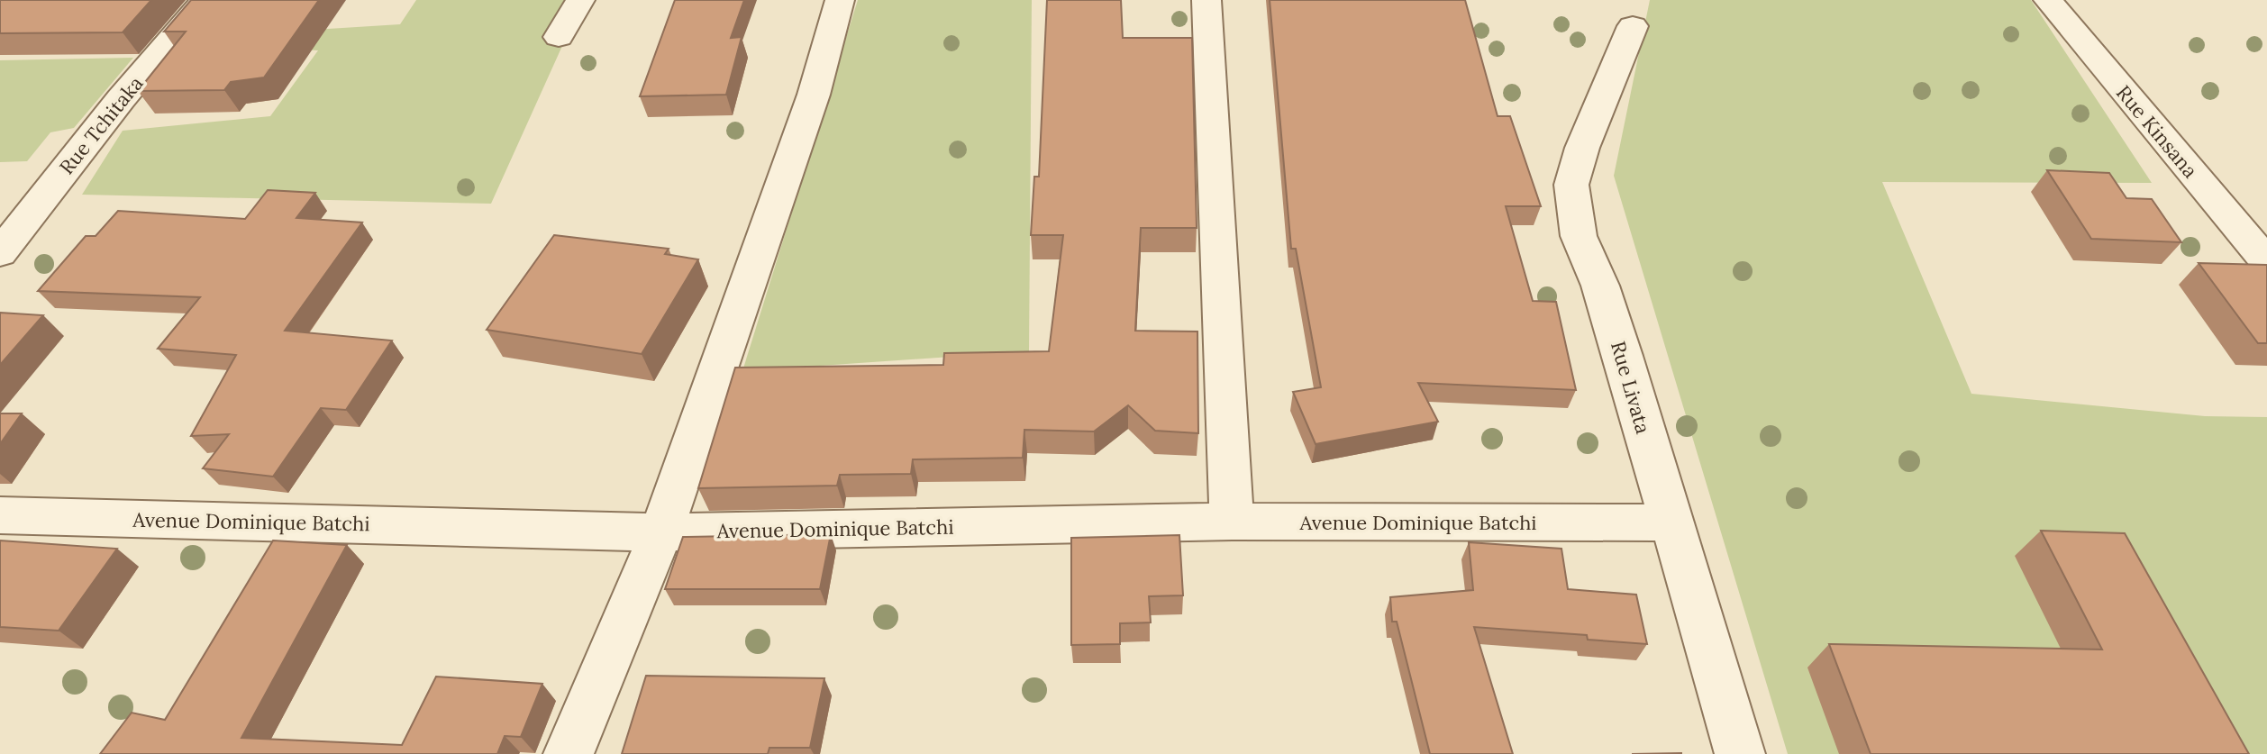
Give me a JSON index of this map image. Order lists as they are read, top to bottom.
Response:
{
  "streets": {
    "street": [
      "Rue Tchitaka",
      "Rue Kinsana",
      "Rue Livata",
      "Avenue Dominique Batchi"
    ]
  },
  "crossings": [
    ["Rue Livata", "Avenue Dominique Batchi"]
  ]
}
